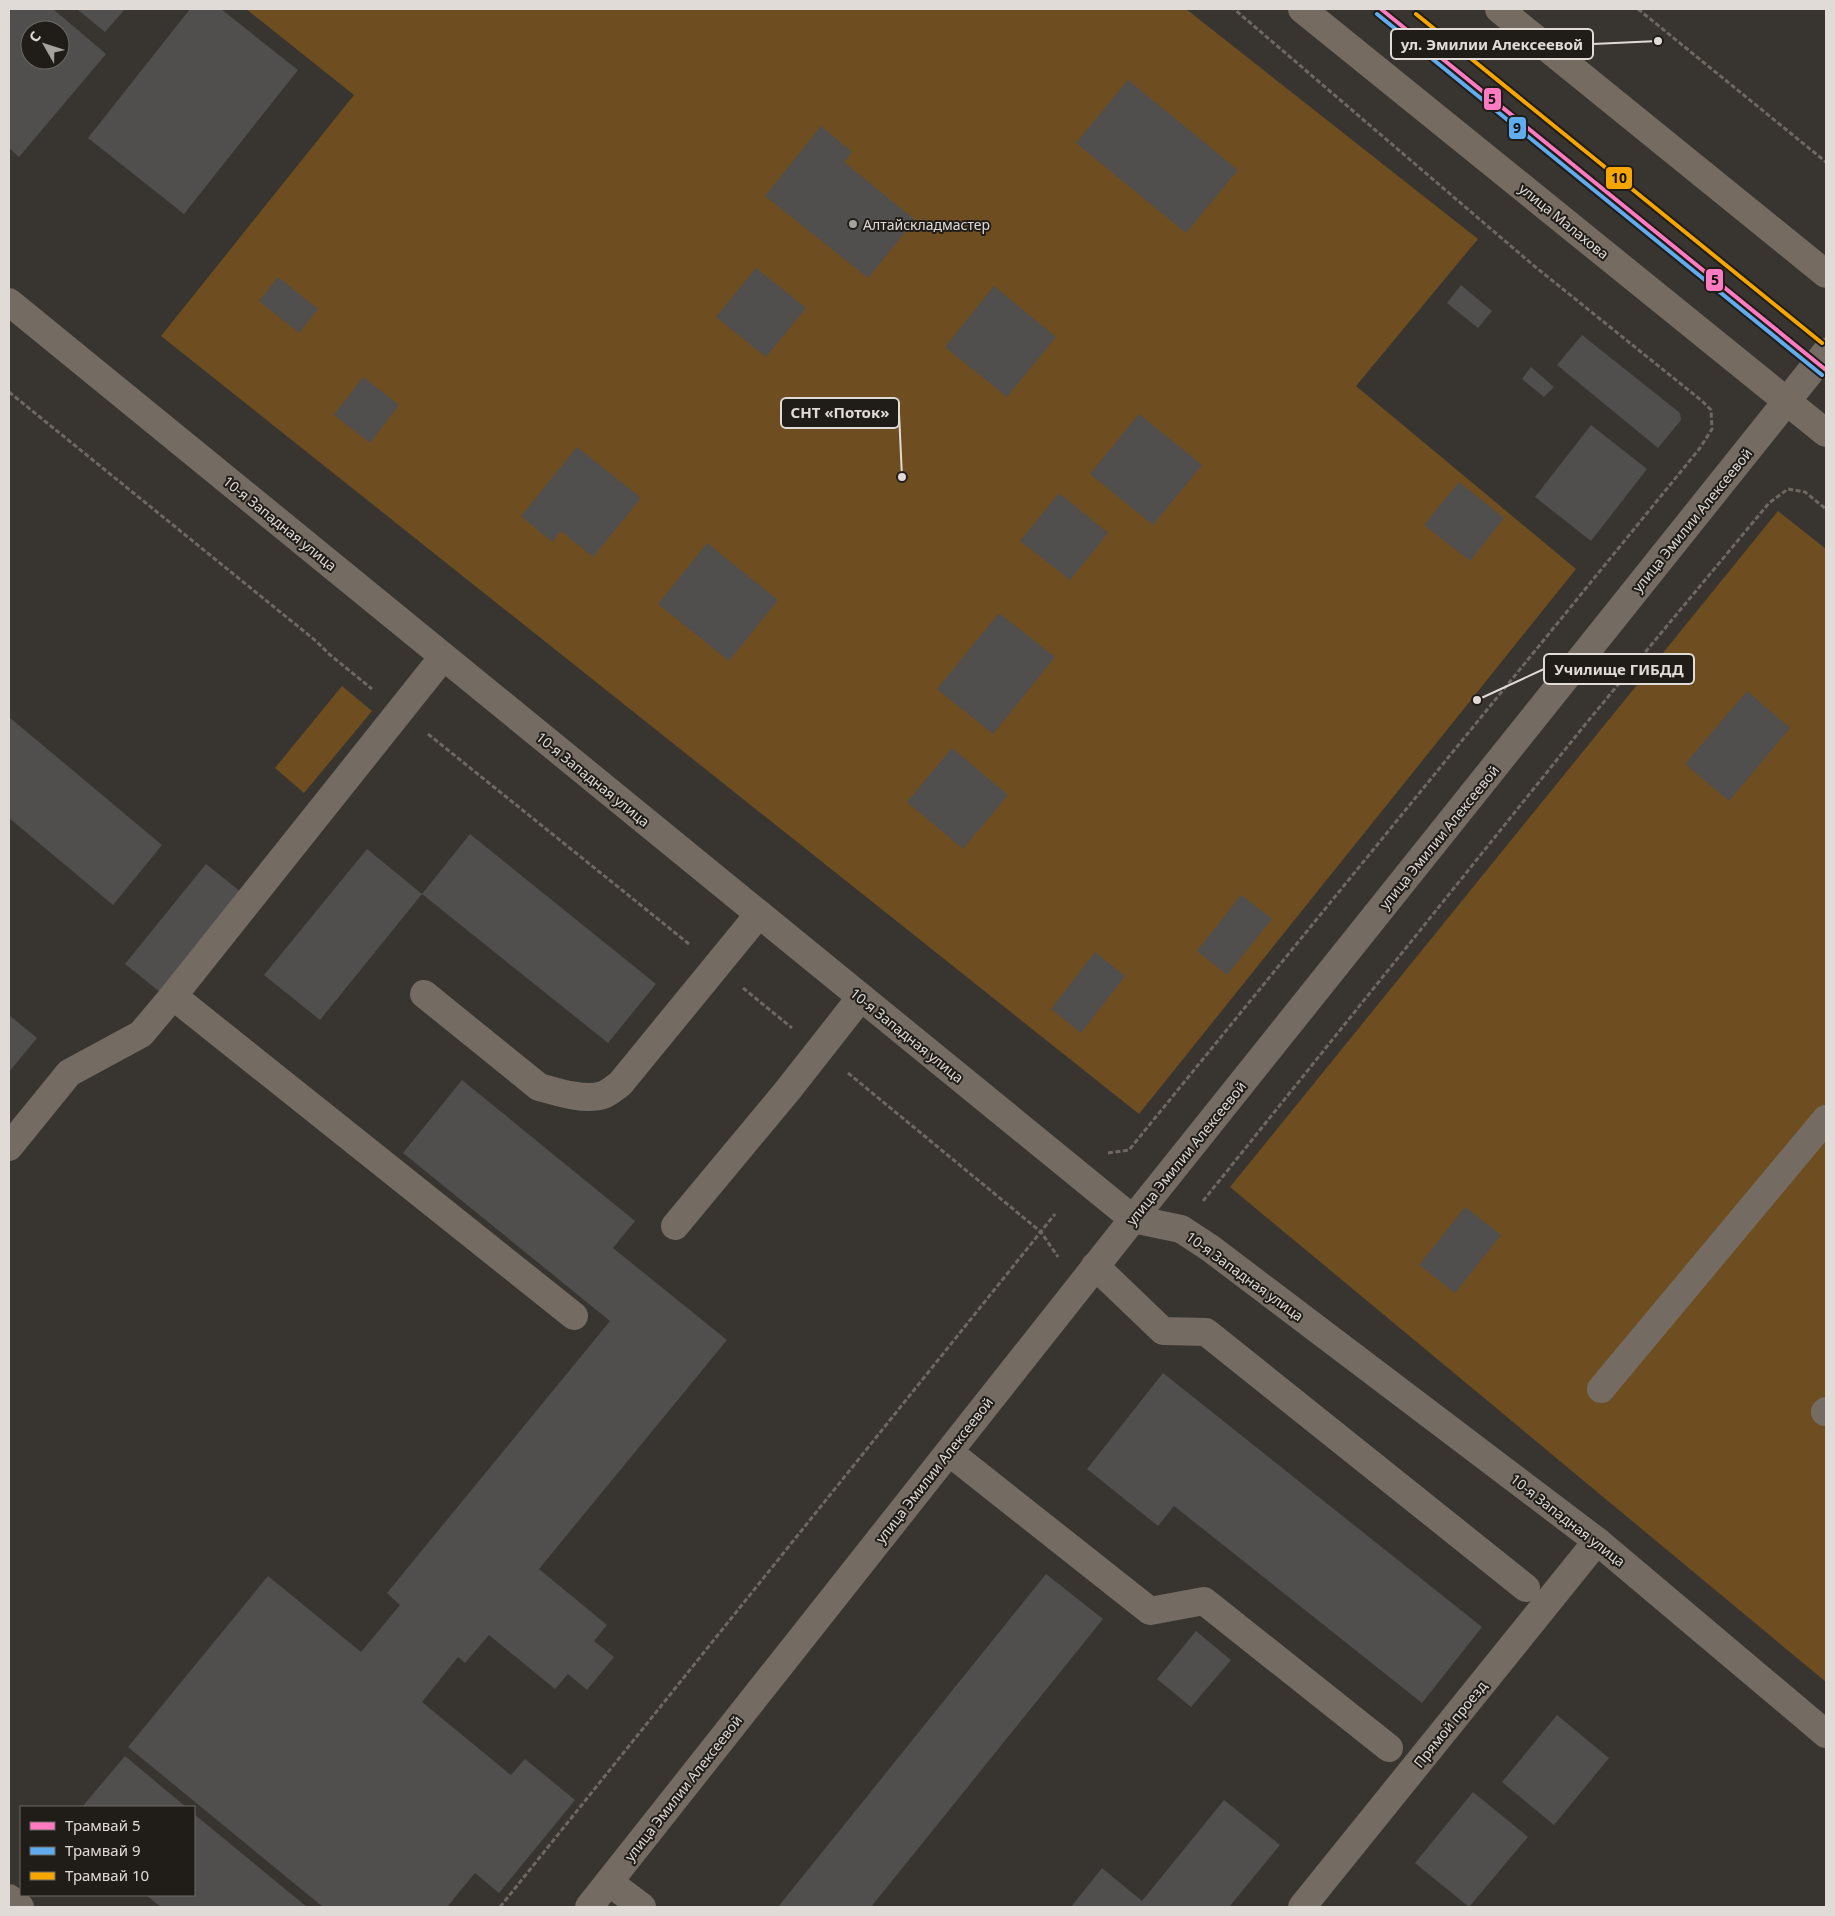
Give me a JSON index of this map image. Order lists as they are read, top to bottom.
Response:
{
  "streets": {
    "main road": ["улица Малахова"],
    "street": ["улица Эмилии Алексеевой", "10-я Западная улица", "Прямой проезд"]
  },
  "crossings": [
    ["улица Малахова", "улица Эмилии Алексеевой"],
    ["улица Эмилии Алексеевой", "10-я Западная улица"],
    ["10-я Западная улица", "Прямой проезд"]
  ],
  "places": [
    "ул. Эмилии Алексеевой",
    "Алтайскладмастер",
    "СНТ «Поток»",
    "Училище ГИБДД"
  ],
  "lines": ["tram line 5", "tram line 9", "tram line 10"],
  "legend": ["Трамвай 5", "Трамвай 9", "Трамвай 10"],
  "north": "top left"
}
